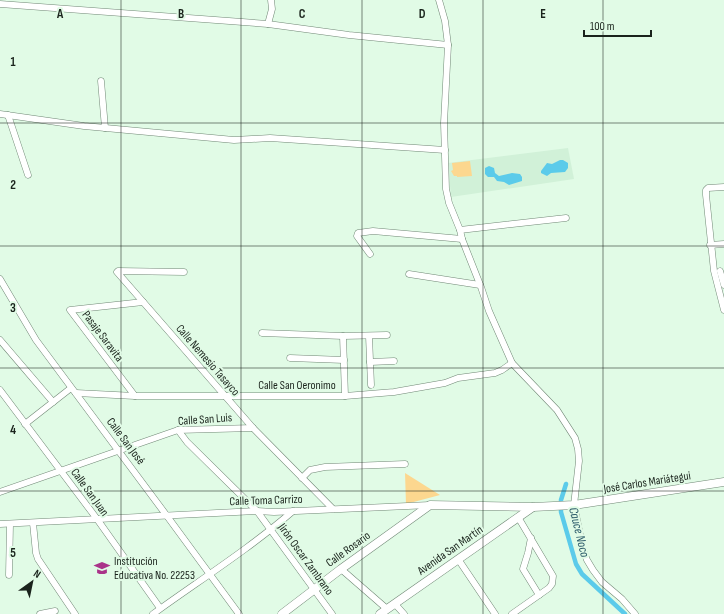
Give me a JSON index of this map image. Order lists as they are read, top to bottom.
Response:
{
  "streets": {
    "main road": [
      "José Carlos Mariátegui",
      "Calle Toma Carrizo",
      "Calle Rosario",
      "Avenida San Martín"
    ],
    "street": [
      "Pasaje Saravita",
      "Calle Nemesio Tasayco",
      "Calle San Oeronimo",
      "Calle San Luis",
      "Calle San José",
      "Calle San Juan",
      "Jirón Oscar Zambrano"
    ]
  },
  "crossings": [
    ["Pasaje Saravita", "Calle Nemesio Tasayco"],
    ["Pasaje Saravita", "Calle San Oeronimo"],
    ["Calle Nemesio Tasayco", "Calle San Oeronimo"],
    ["Calle Nemesio Tasayco", "Calle San Luis"],
    ["Calle Nemesio Tasayco", "Calle Toma Carrizo"],
    ["Calle San Oeronimo", "Calle San José"],
    ["Calle San Luis", "Calle San José"],
    ["Calle San Luis", "Calle San Juan"],
    ["Calle San Luis", "Jirón Oscar Zambrano"],
    ["Calle San José", "Calle Toma Carrizo"],
    ["José Carlos Mariátegui", "Calle Toma Carrizo"],
    ["José Carlos Mariátegui", "Avenida San Martín"],
    ["Calle San Juan", "Calle Toma Carrizo"],
    ["Calle Toma Carrizo", "Calle Rosario"],
    ["Calle Toma Carrizo", "Avenida San Martín"],
    ["Calle Toma Carrizo", "Jirón Oscar Zambrano"],
    ["Calle Rosario", "Jirón Oscar Zambrano"]
  ],
  "water": ["Cauce Noco"],
  "places": {
    "school or university": ["Institución Educativa No. 22253"]
  },
  "scale_bar": "100 m",
  "north": "top right",
  "grid": {
    "columns": [
      "A",
      "B",
      "C",
      "D",
      "E"
    ],
    "rows": [
      "1",
      "2",
      "3",
      "4",
      "5"
    ]
  }
}
